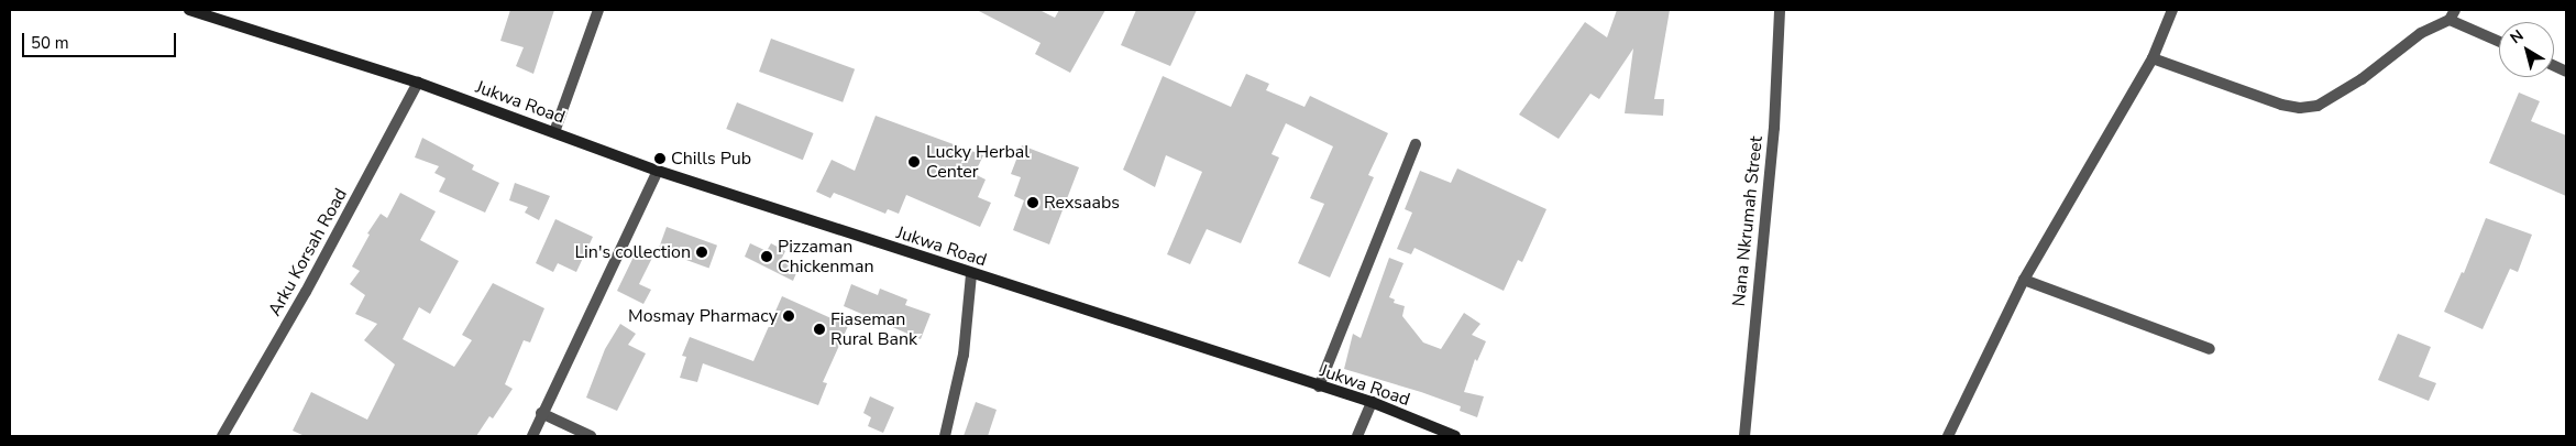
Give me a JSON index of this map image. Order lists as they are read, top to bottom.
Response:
{
  "streets": {
    "main road": ["Jukwa Road"],
    "street": ["Nana Nkrumah Street", "Arku Korsah Road"]
  },
  "crossings": [
    ["Jukwa Road", "Arku Korsah Road"]
  ],
  "places": [
    "Chills Pub",
    "Lucky Herbal Center",
    "Rexsaabs",
    "Lin's collection",
    "Pizzaman Chickenman",
    "Mosmay Pharmacy",
    "Fiaseman Rural Bank"
  ],
  "scale_bar": "50 m",
  "north": "top left"
}
